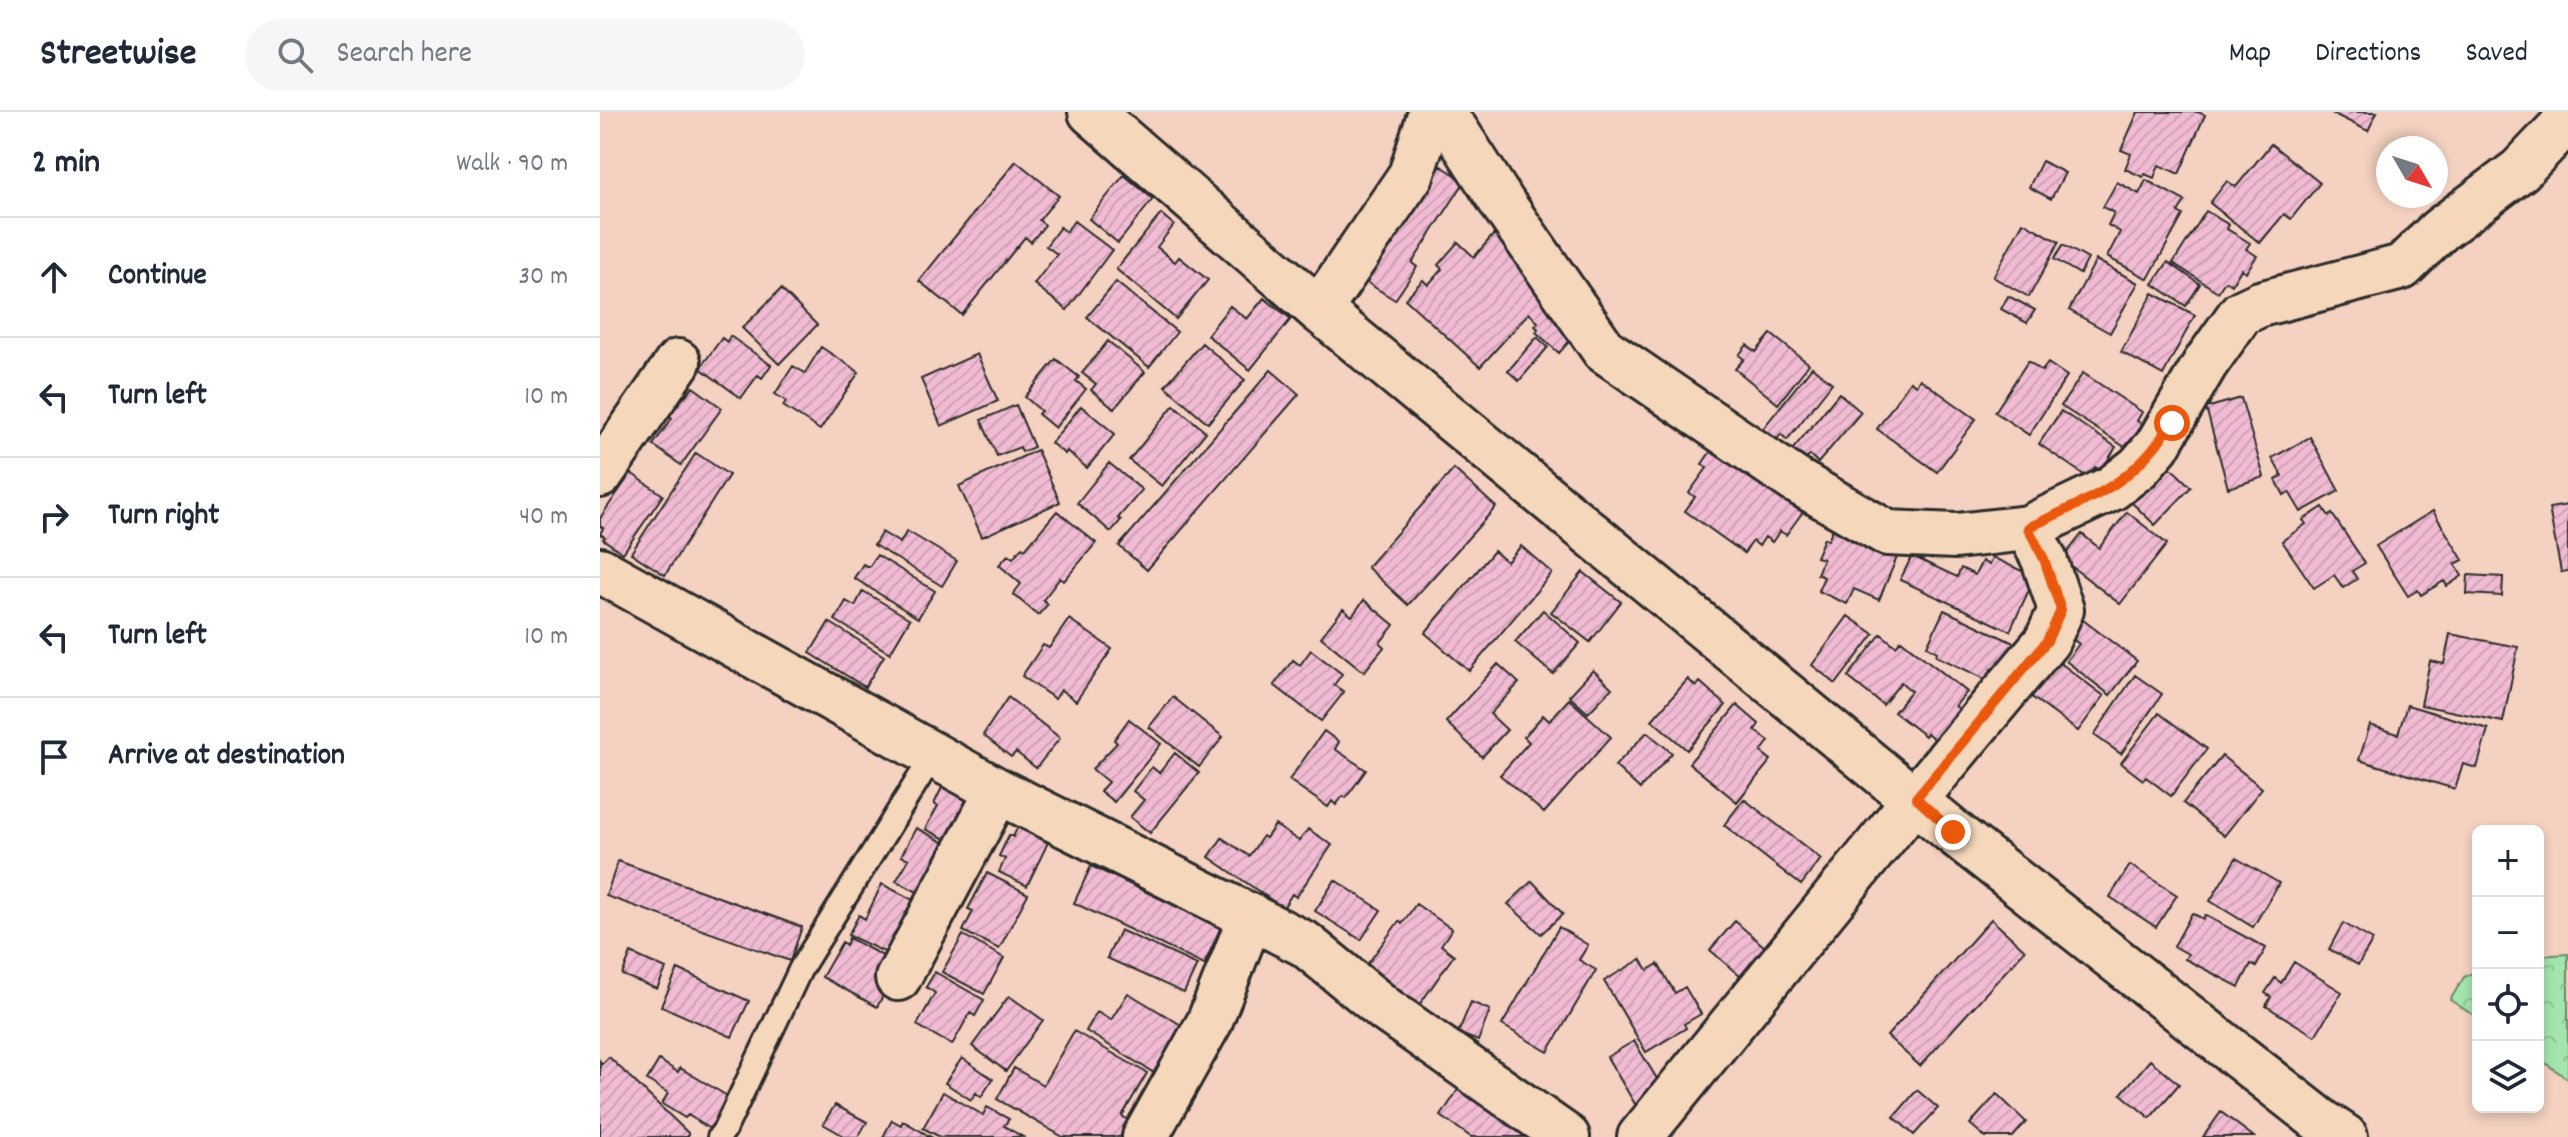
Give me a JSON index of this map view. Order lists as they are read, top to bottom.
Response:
{
  "north": "bottom right",
  "page": {
    "header": "Streetwise",
    "search": "Search here",
    "nav": ["Map", "Directions", "Saved"],
    "heading": ["2 min", "Walk · 90 m"],
    "list": [
      ["Continue", "30 m"],
      ["Turn left", "10 m"],
      ["Turn right", "40 m"],
      ["Turn left", "10 m"],
      "Arrive at destination"
    ],
    "map_buttons": ["+", "−"]
  }
}
